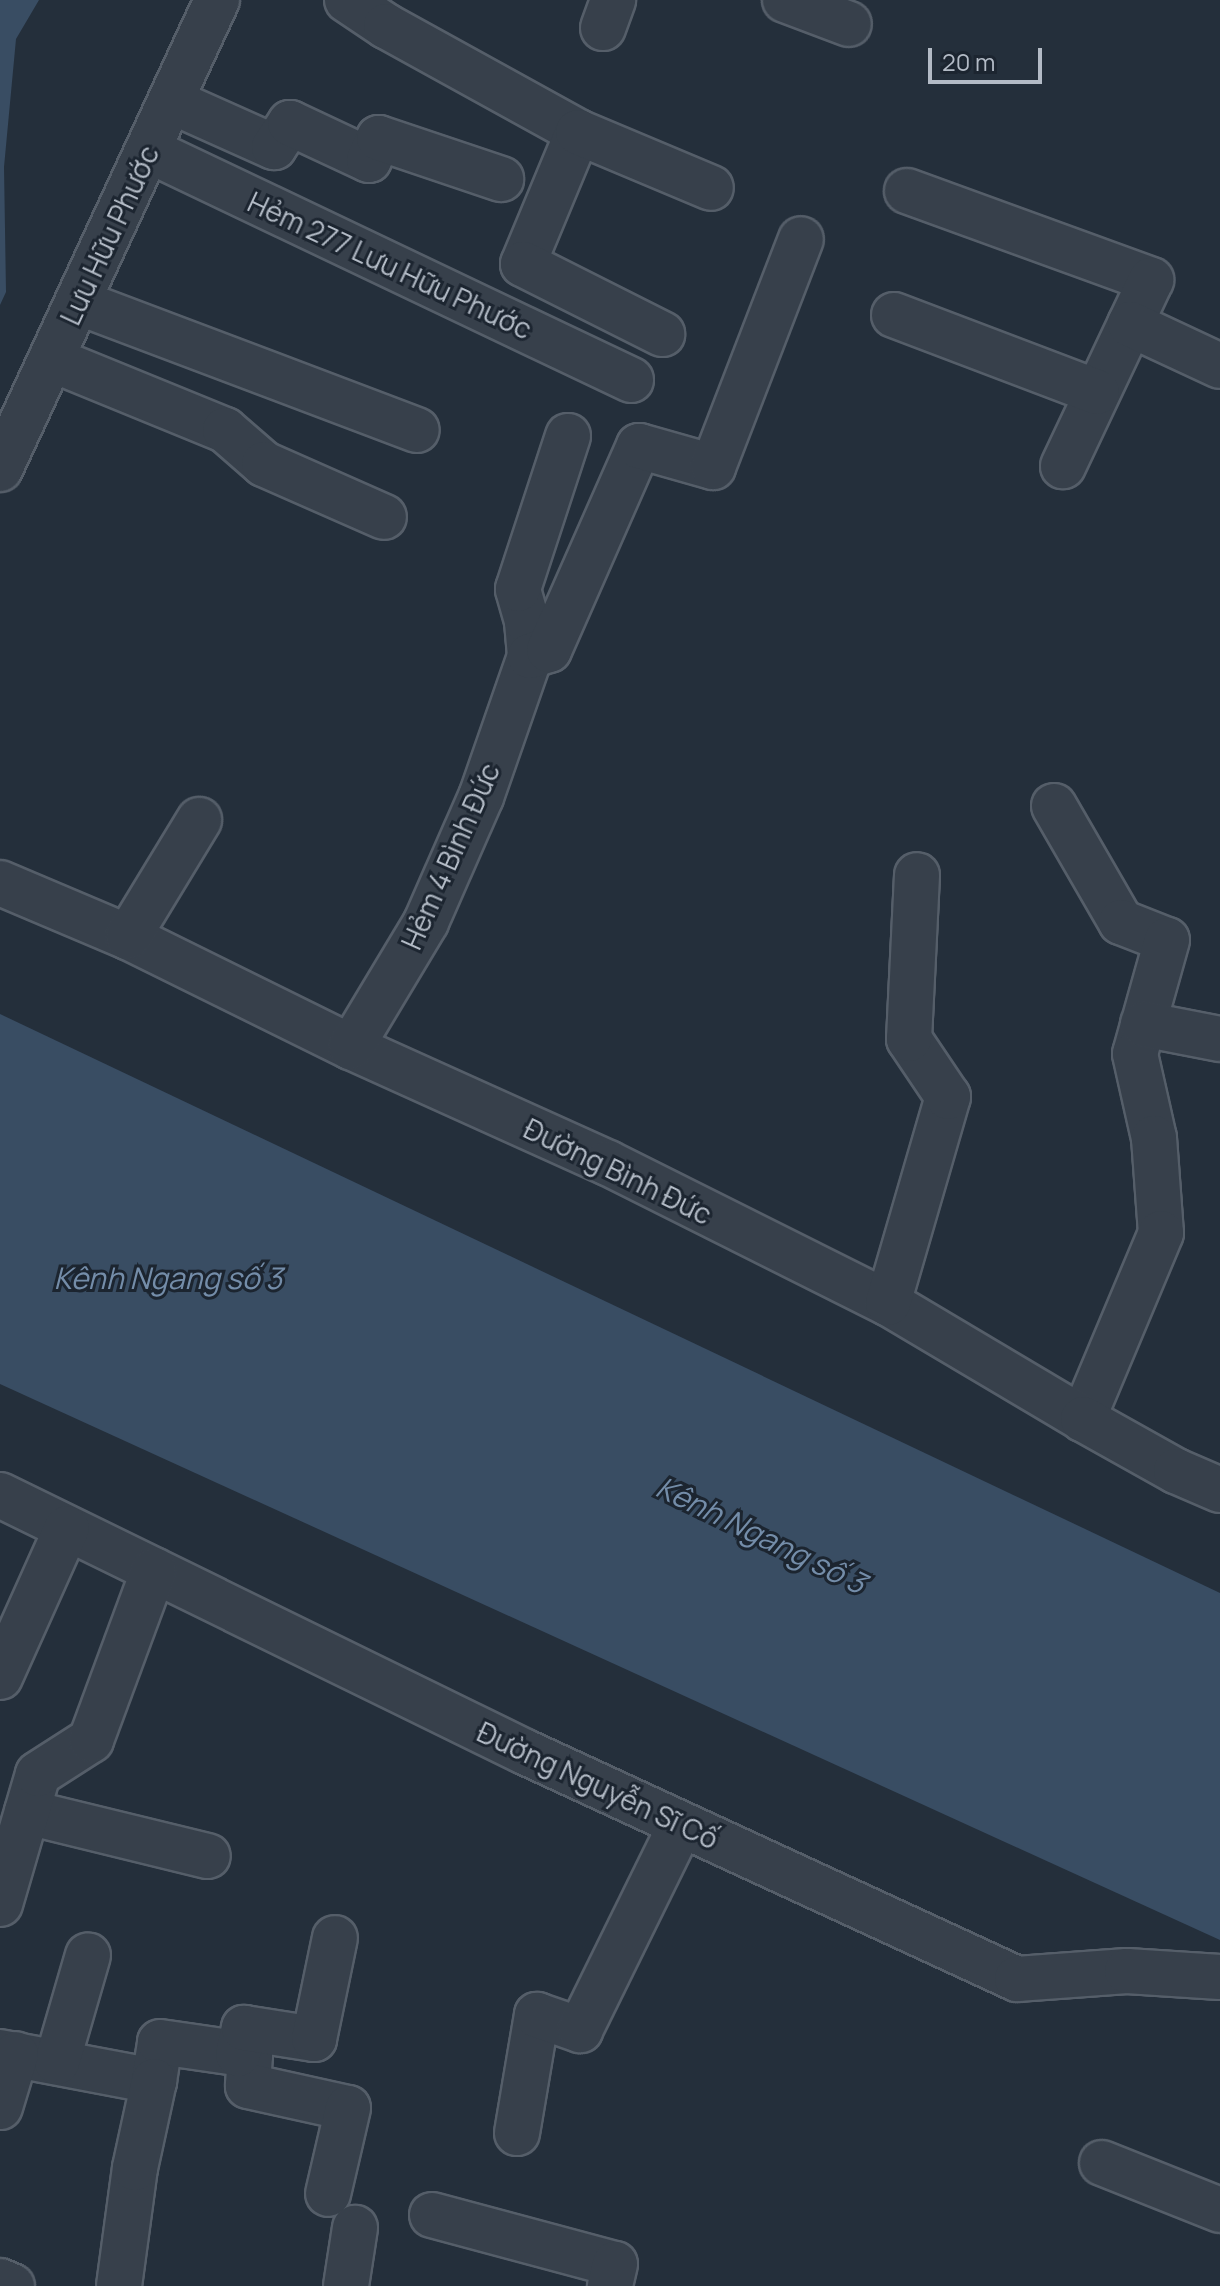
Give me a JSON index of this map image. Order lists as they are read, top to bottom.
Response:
{
  "streets": {
    "street": [
      "Lưu Hữu Phước",
      "Hẻm 277 Lưu Hữu Phước",
      "Hẻm 4 Bình Đức",
      "Đường Bình Đức",
      "Đường Nguyễn Sĩ Cố"
    ]
  },
  "crossings": [
    ["Lưu Hữu Phước", "Hẻm 277 Lưu Hữu Phước"],
    ["Hẻm 4 Bình Đức", "Đường Bình Đức"]
  ],
  "water": ["Kênh Ngang số 3"],
  "scale_bar": "20 m"
}
